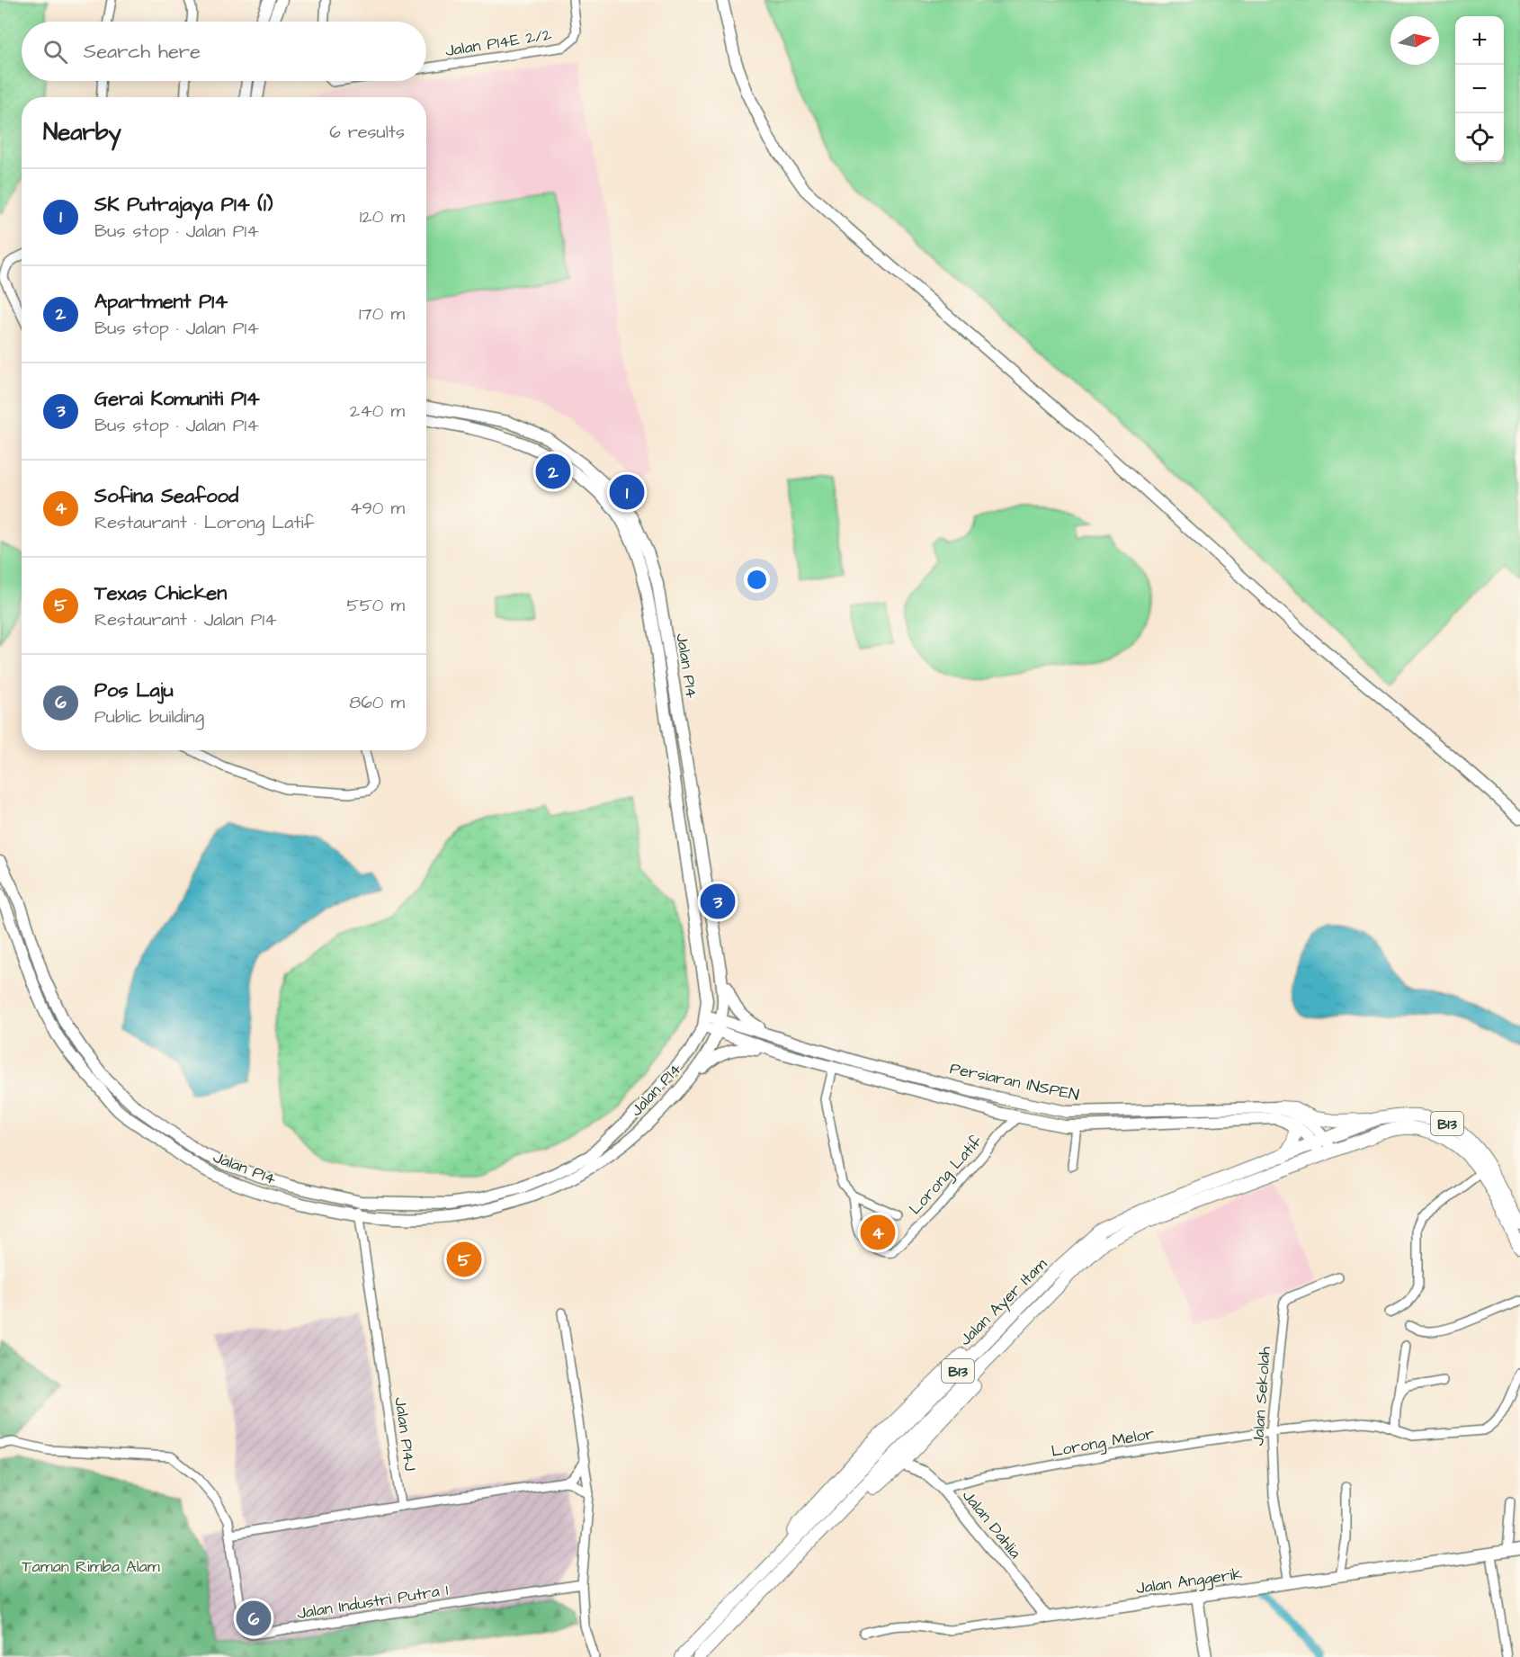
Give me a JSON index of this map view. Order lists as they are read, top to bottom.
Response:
{
  "streets": {
    "main road": [
      "Jalan P14",
      "Persiaran INSPEN",
      "B13",
      "Jalan Ayer Itam",
      "Jalan Dahlia",
      "Jalan Anggerik"
    ],
    "street": [
      "Jalan P14E 2/2",
      "Lorong Latif",
      "Jalan Sekolah",
      "Jalan P14J",
      "Lorong Melor",
      "Jalan Industri Putra 1"
    ]
  },
  "crossings": [
    ["Jalan P14", "Jalan P14J"],
    ["Persiaran INSPEN", "B13"],
    ["Persiaran INSPEN", "Lorong Latif"],
    ["Persiaran INSPEN", "Jalan Ayer Itam"],
    ["B13", "Jalan Ayer Itam"],
    ["Jalan Sekolah", "Lorong Melor"],
    ["Jalan Sekolah", "Jalan Anggerik"],
    ["Lorong Melor", "Jalan Dahlia"],
    ["Jalan Dahlia", "Jalan Anggerik"]
  ],
  "parks": ["Taman Rimba Alam"],
  "north": "right",
  "page": {
    "map_buttons": ["+", "−"],
    "search": "Search here",
    "heading": ["Nearby", "6 results"],
    "list": [
      {
        "mark": "1",
        "name": "SK Putrajaya P14 (1)",
        "note": "Bus stop · Jalan P14",
        "value": "120 m"
      },
      {
        "mark": "2",
        "name": "Apartment P14",
        "note": "Bus stop · Jalan P14",
        "value": "170 m"
      },
      {
        "mark": "3",
        "name": "Gerai Komuniti P14",
        "note": "Bus stop · Jalan P14",
        "value": "240 m"
      },
      {
        "mark": "4",
        "name": "Sofina Seafood",
        "note": "Restaurant · Lorong Latif",
        "value": "490 m"
      },
      {
        "mark": "5",
        "name": "Texas Chicken",
        "note": "Restaurant · Jalan P14",
        "value": "550 m"
      },
      {
        "mark": "6",
        "name": "Pos Laju",
        "note": "Public building",
        "value": "860 m"
      }
    ],
    "pins": [
      "2",
      "1",
      "3",
      "4",
      "5",
      "6"
    ]
  }
}
